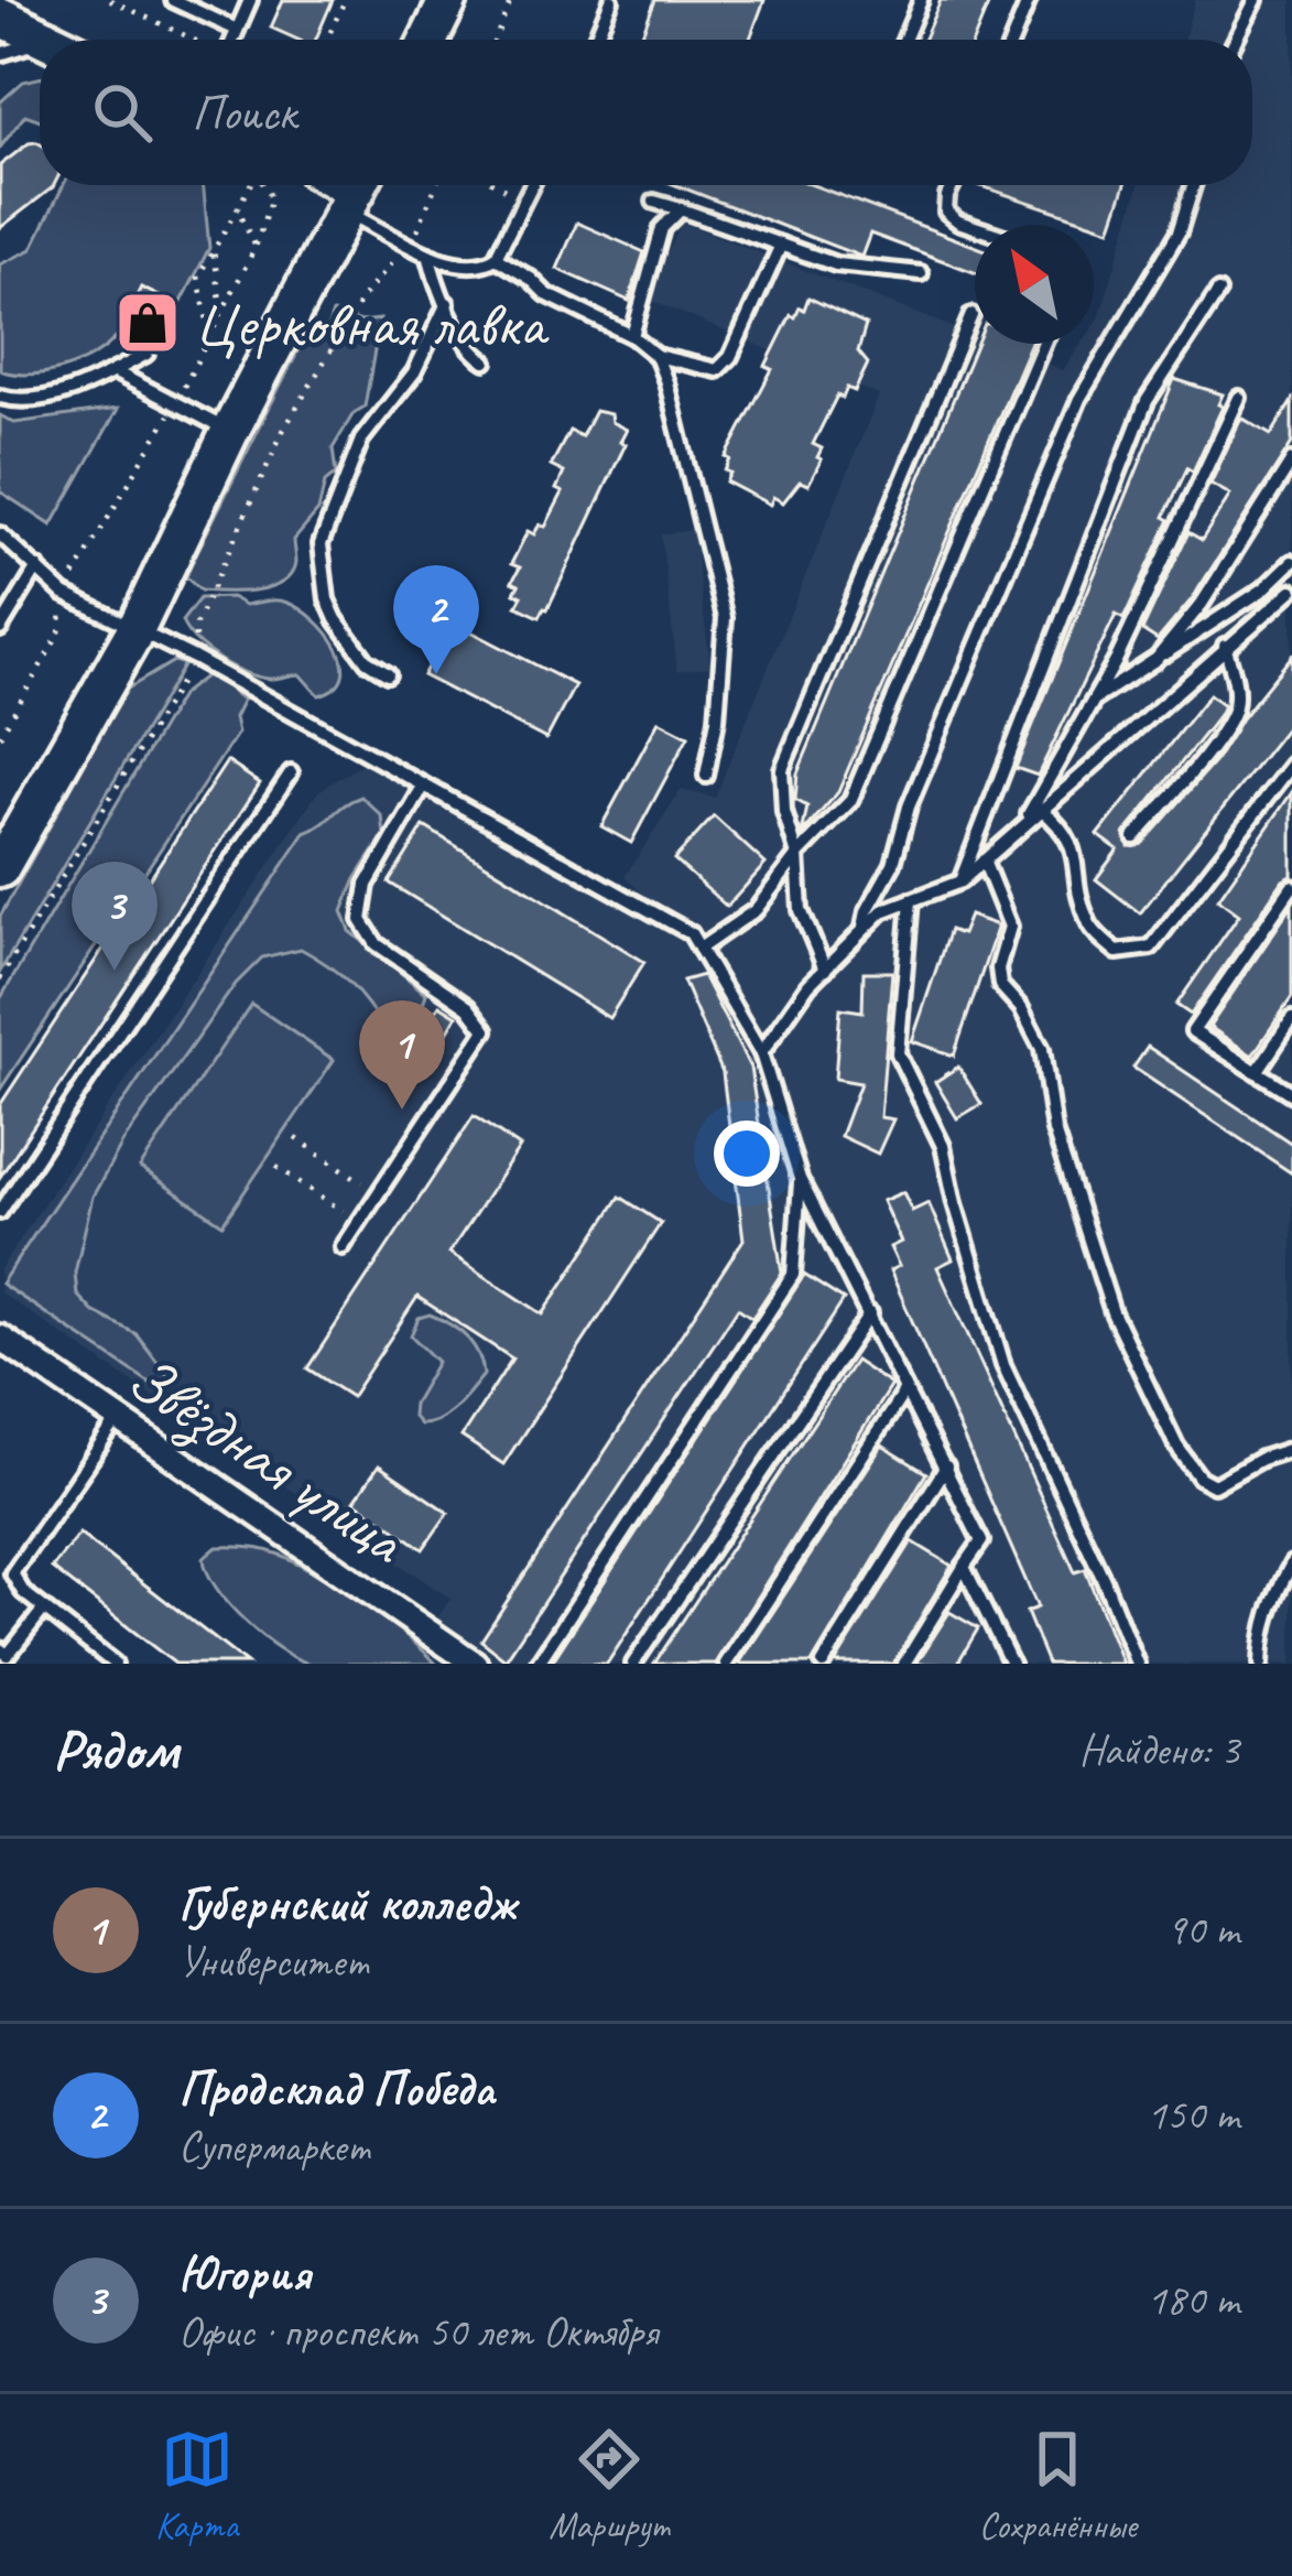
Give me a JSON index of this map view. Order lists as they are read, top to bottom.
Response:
{
  "streets": {
    "street": ["Звёздная улица"]
  },
  "places": {
    "shop": ["Церковная лавка"]
  },
  "north": "top left",
  "page": {
    "search": "Поиск",
    "pins": ["2", "3", "1"],
    "heading": ["Рядом", "Найдено: 3"],
    "list": [
      {
        "mark": "1",
        "name": "Губернский колледж",
        "note": "Университет",
        "value": "90 m"
      },
      {
        "mark": "2",
        "name": "Продсклад Победа",
        "note": "Супермаркет",
        "value": "150 m"
      },
      {
        "mark": "3",
        "name": "Югория",
        "note": "Офис · проспект 50 лет Октября",
        "value": "180 m"
      }
    ],
    "nav": ["Карта", "Маршрут", "Сохранённые"]
  }
}
